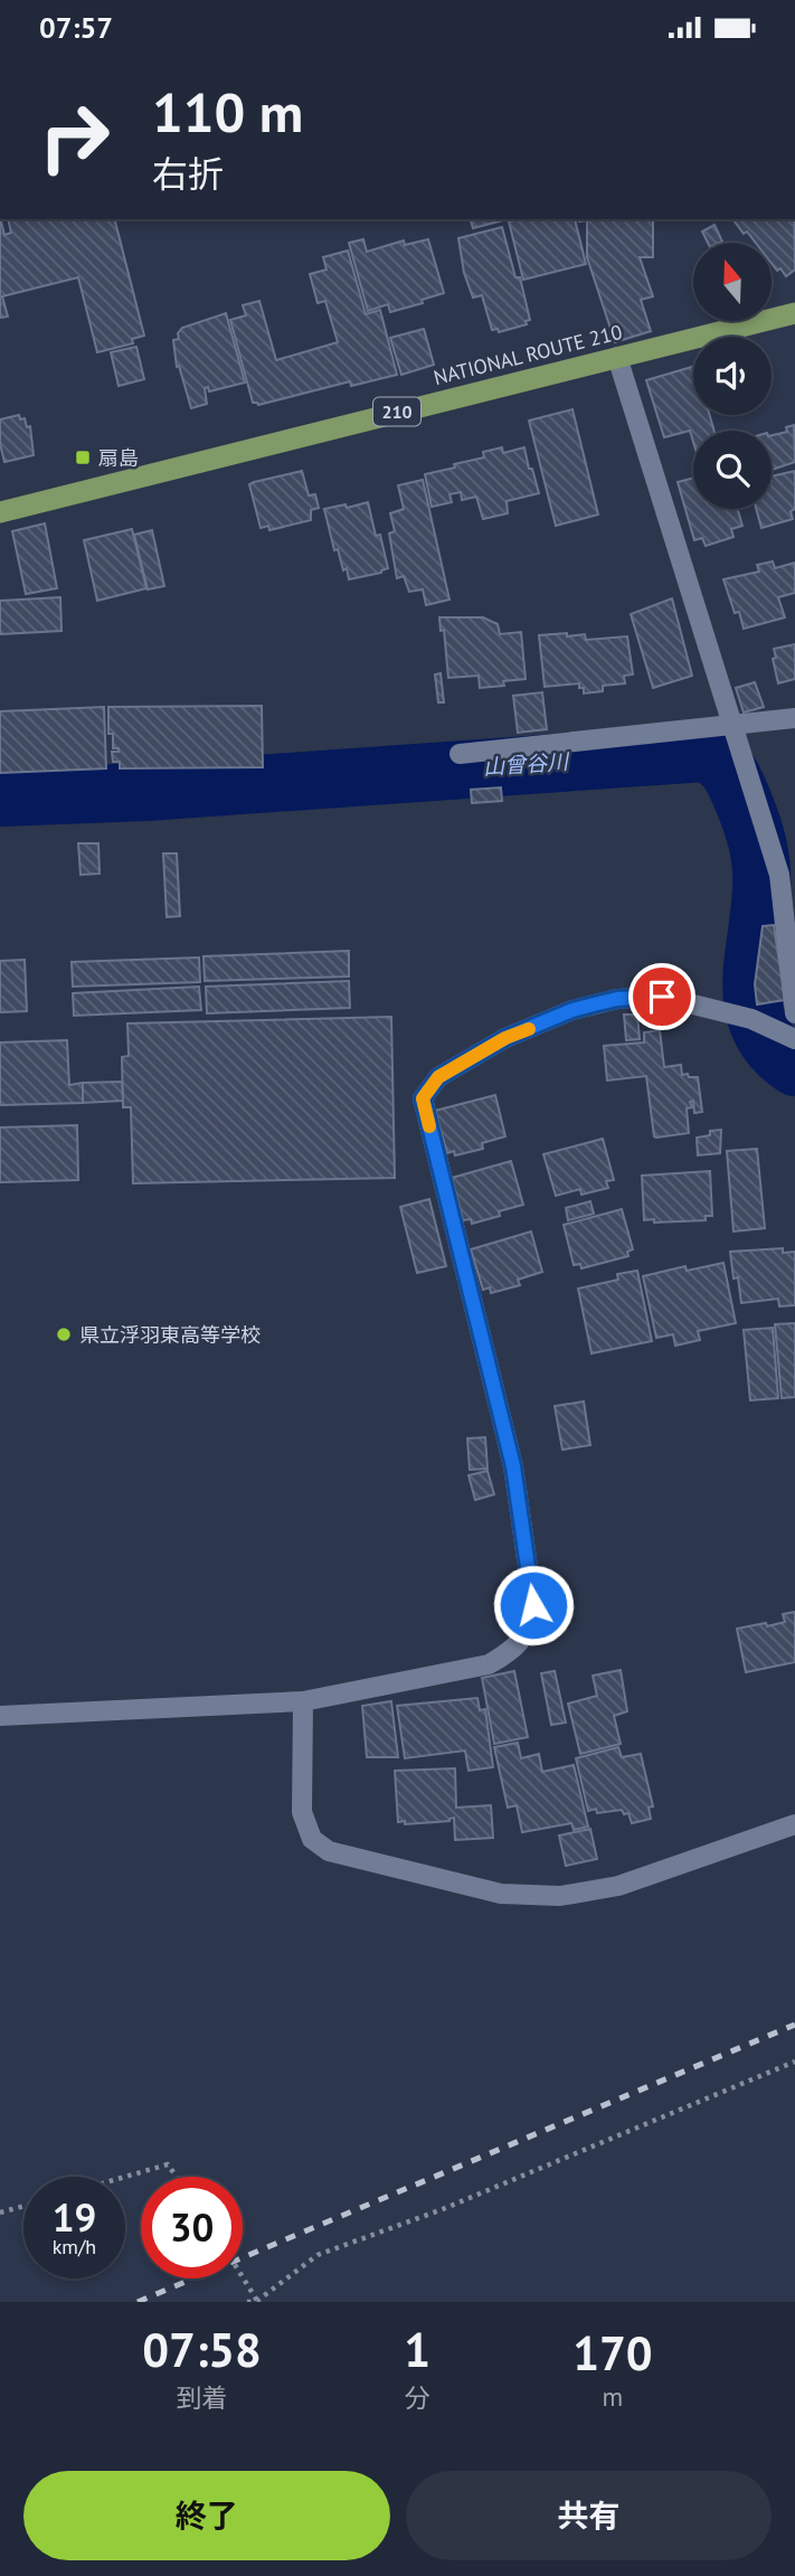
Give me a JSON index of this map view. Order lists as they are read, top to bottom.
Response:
{
  "streets": {
    "highway": ["NATIONAL ROUTE 210", "210"]
  },
  "water": ["山曾谷川"],
  "places": {
    "transit": ["扇島"],
    "other": ["県立浮羽東高等学校"]
  },
  "north": "top",
  "page": {
    "status": "07:57",
    "turn": ["110 m", "右折"],
    "speed": "19 km/h",
    "limit": "30",
    "eta": [
      "07:58",
      "到着",
      "1",
      "分",
      "170",
      "m"
    ],
    "buttons": ["終了", "共有"]
  }
}
